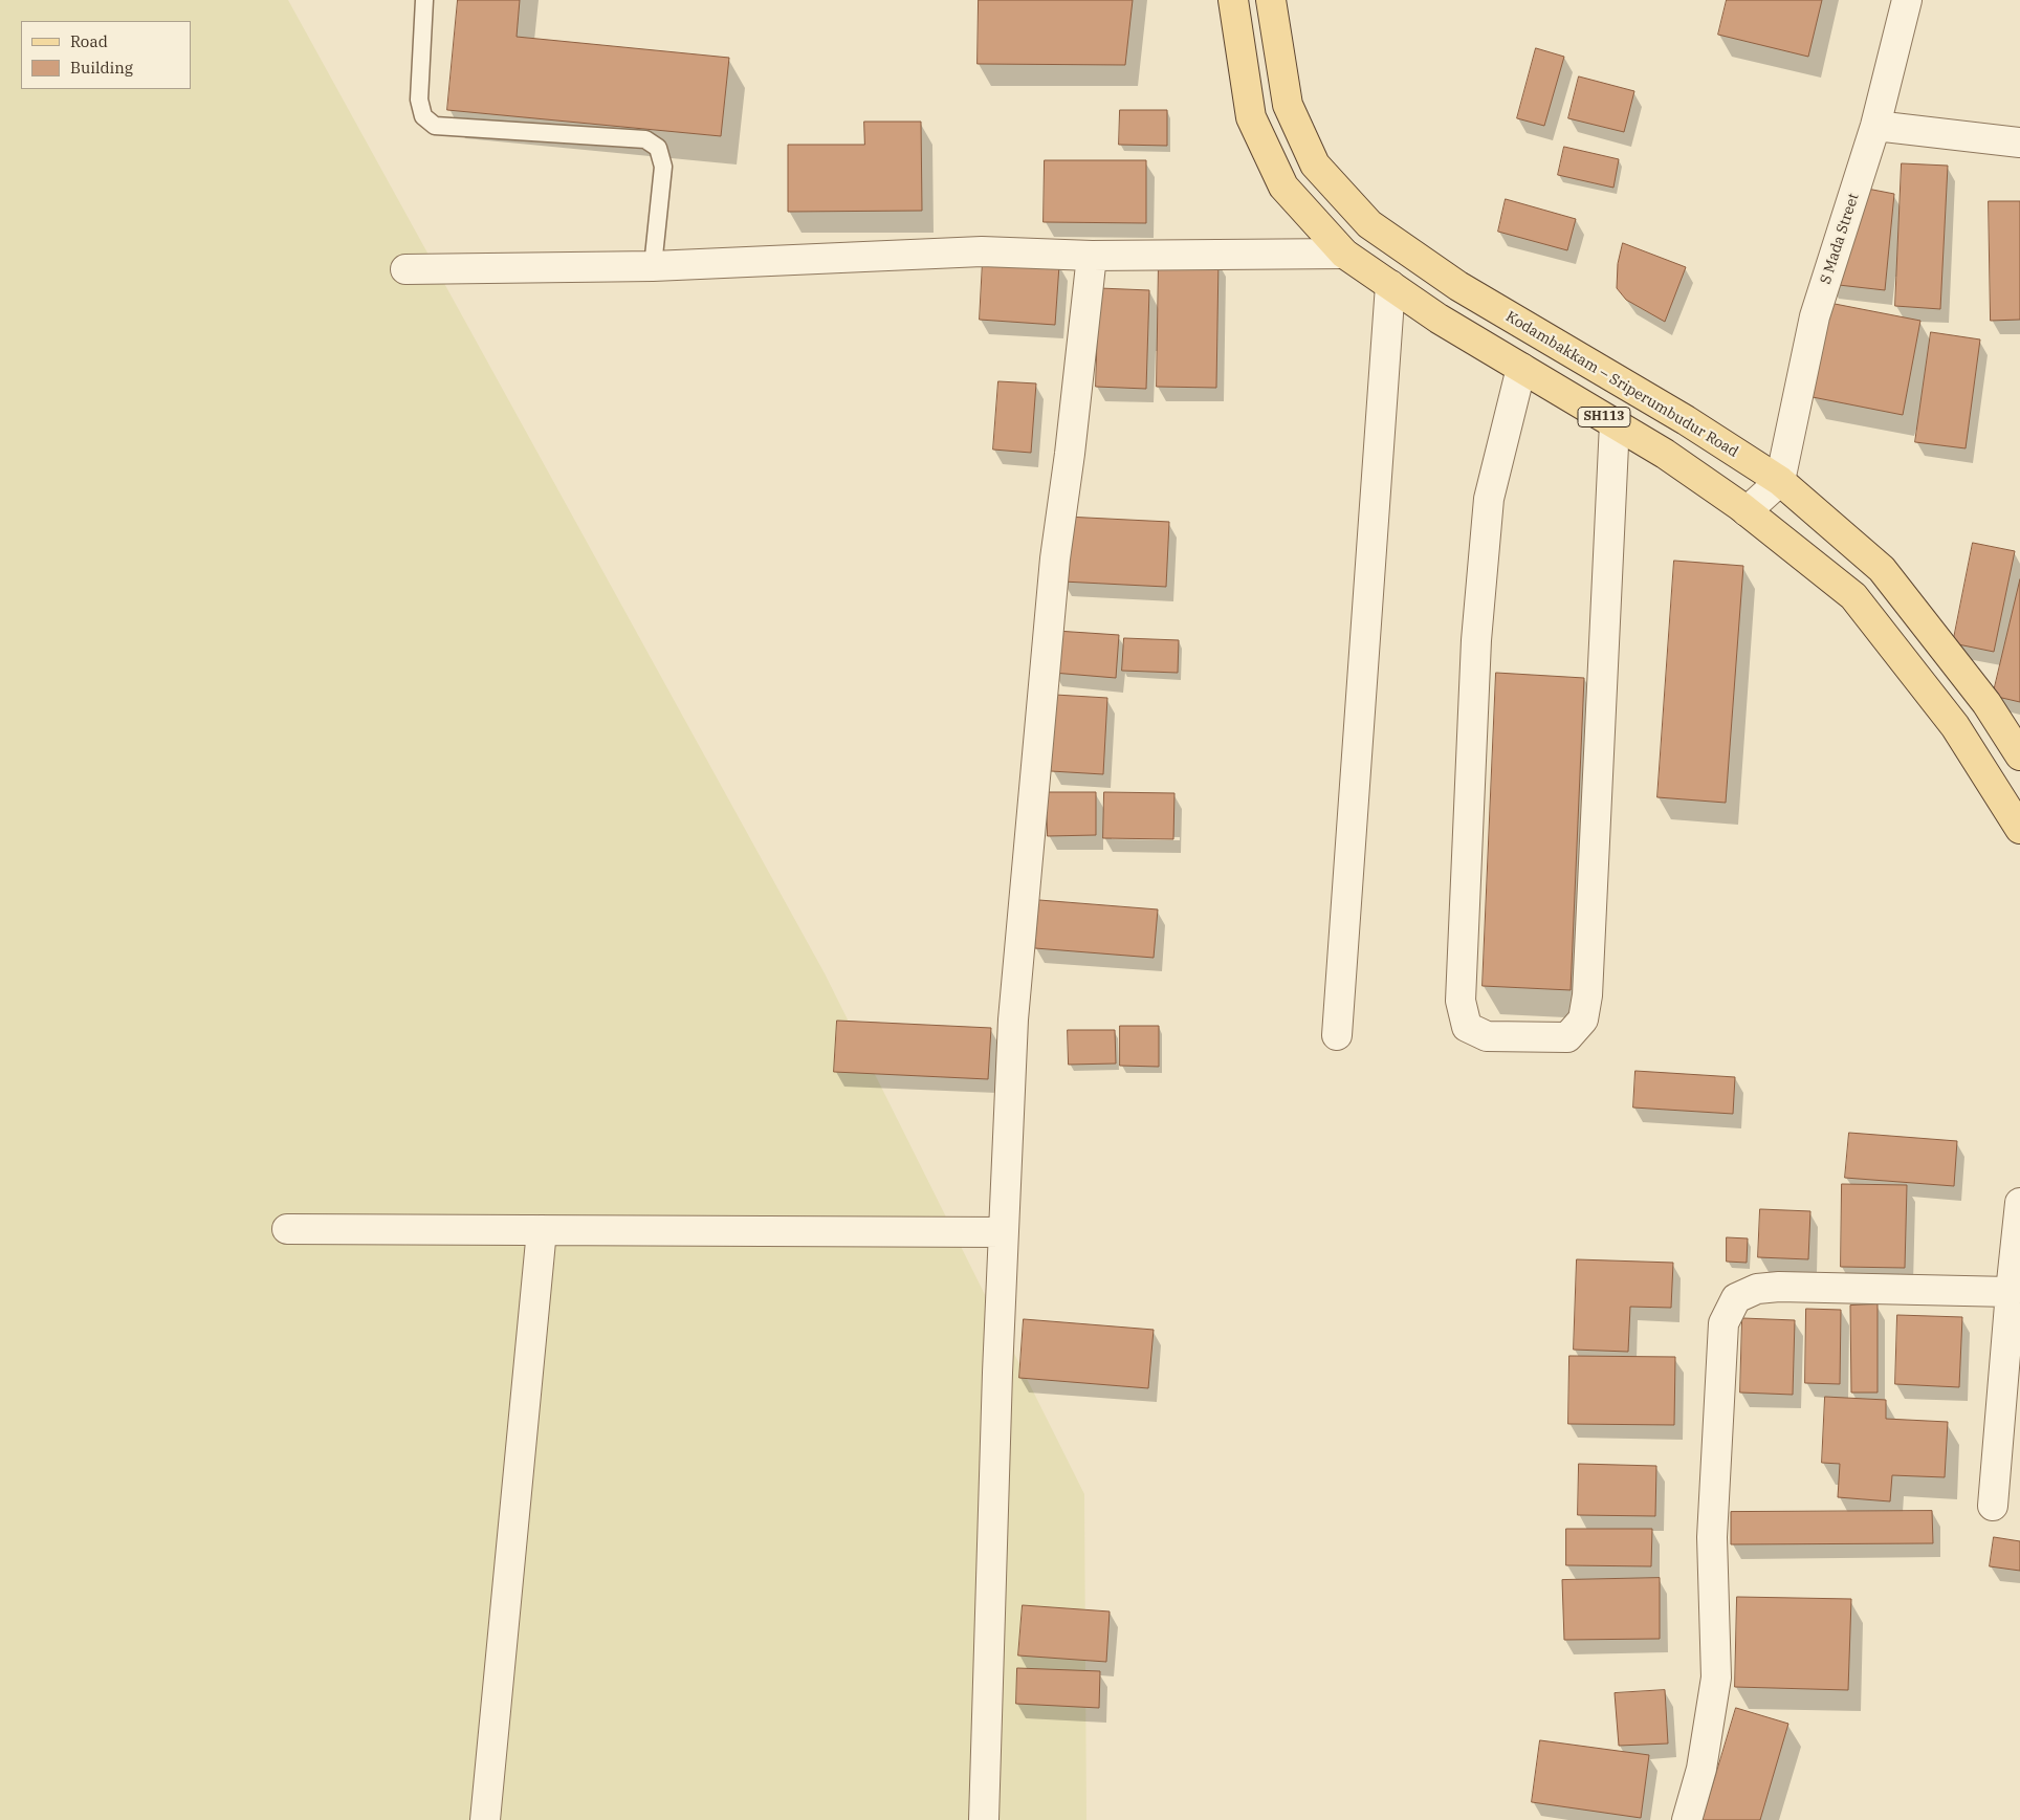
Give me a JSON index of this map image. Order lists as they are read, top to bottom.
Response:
{
  "streets": {
    "main road": ["Kodambakkam – Sriperumbudur Road", "SH113"],
    "street": ["S Mada Street"]
  },
  "crossings": [
    ["S Mada Street", "Kodambakkam – Sriperumbudur Road"]
  ],
  "legend": ["Road", "Building"]
}
